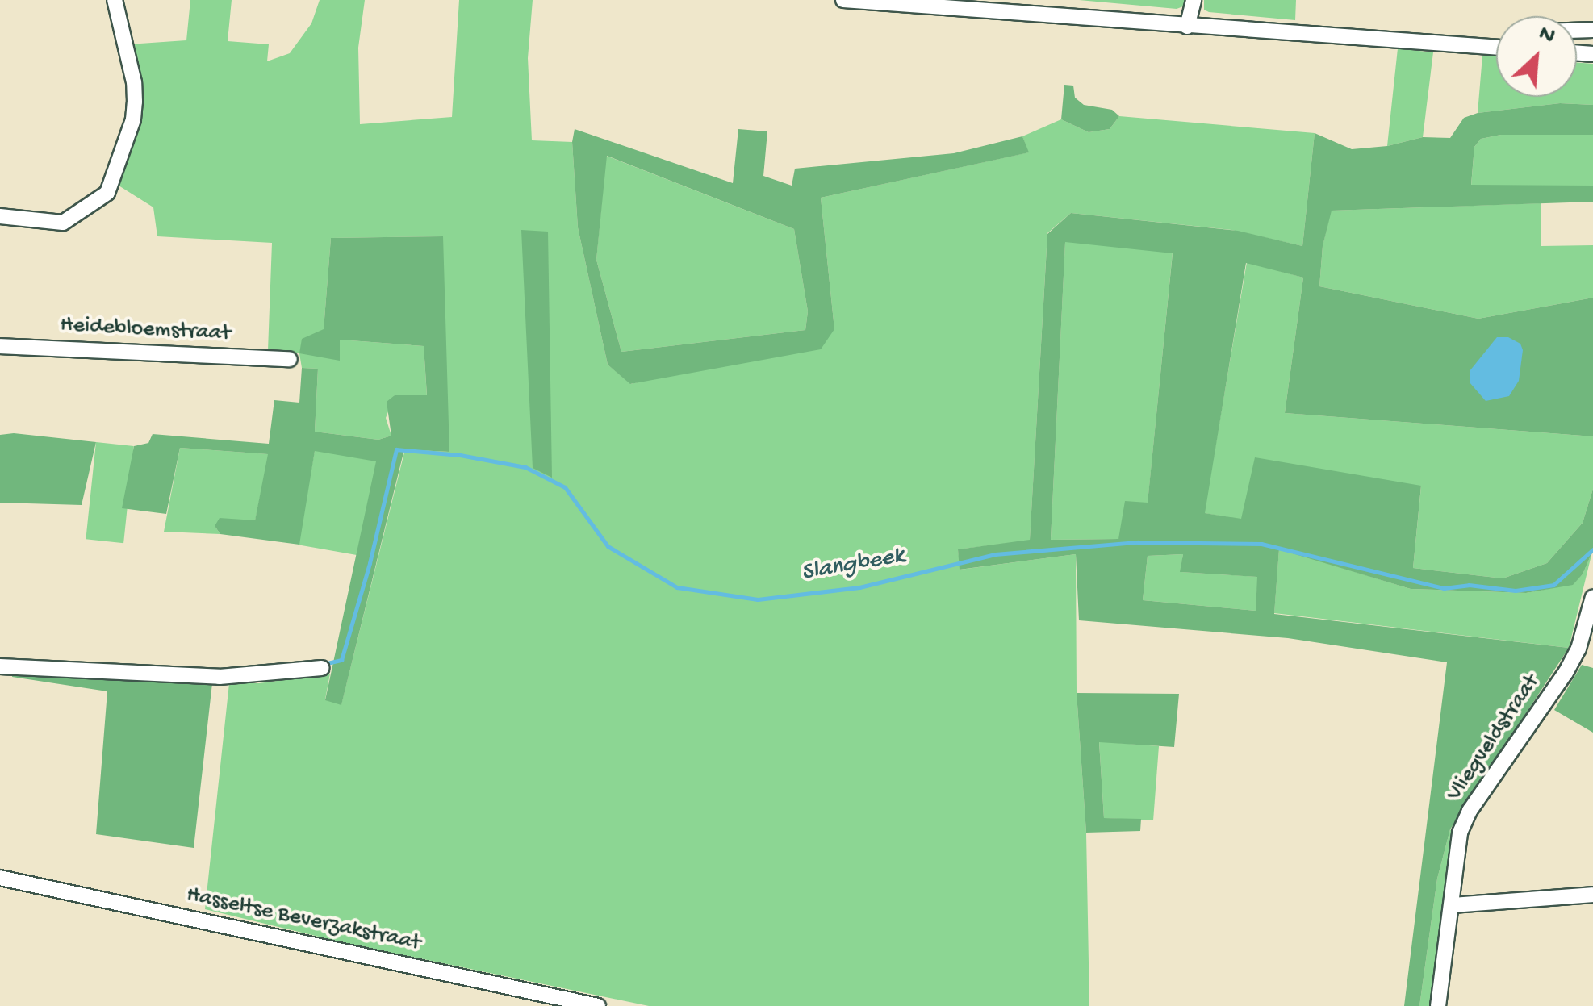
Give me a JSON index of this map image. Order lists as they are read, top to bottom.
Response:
{
  "streets": {
    "street": ["Heidebloemstraat", "Vliegveldstraat", "Hasseltse Beverzakstraat"]
  },
  "water": ["Slangbeek"],
  "north": "top right"
}
